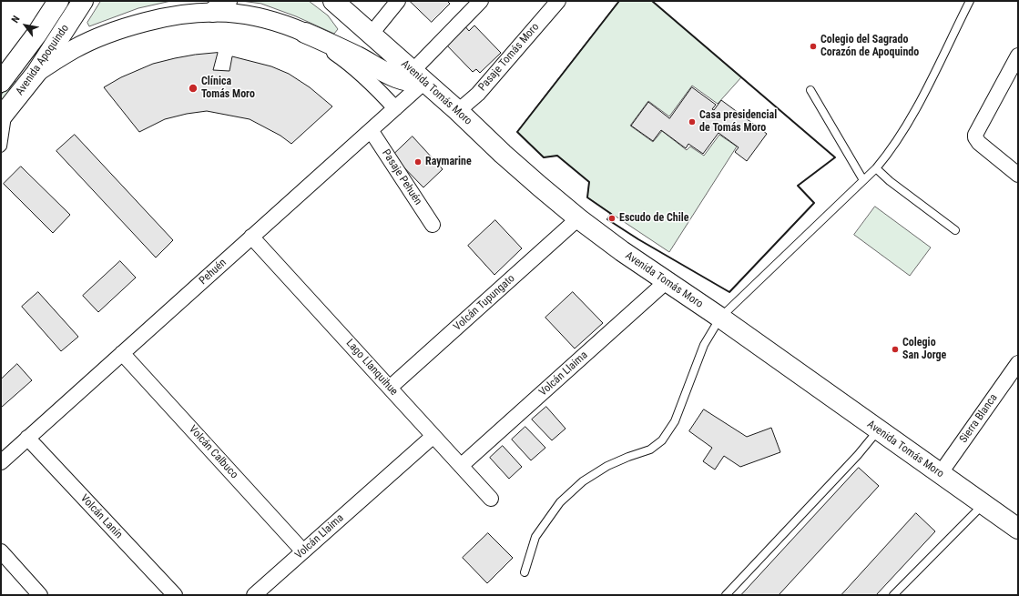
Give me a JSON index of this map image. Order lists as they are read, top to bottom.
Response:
{
  "streets": {
    "main road": ["Avenida Apoquindo", "Avenida Tomás Moro"],
    "street": [
      "Pasaje Tomás Moro",
      "Pasaje Pehuén",
      "Pehuén",
      "Volcán Tupungato",
      "Lago Llanquihue",
      "Volcán Llaima",
      "Sierra Blanca",
      "Volcán Calbuco",
      "Volcán Lanín"
    ]
  },
  "crossings": [
    ["Pasaje Tomás Moro", "Avenida Tomás Moro"],
    ["Avenida Tomás Moro", "Pehuén"],
    ["Avenida Tomás Moro", "Volcán Tupungato"],
    ["Avenida Tomás Moro", "Volcán Llaima"],
    ["Avenida Tomás Moro", "Sierra Blanca"],
    ["Pasaje Pehuén", "Pehuén"],
    ["Pehuén", "Lago Llanquihue"],
    ["Pehuén", "Volcán Calbuco"],
    ["Pehuén", "Volcán Lanín"],
    ["Volcán Tupungato", "Lago Llanquihue"],
    ["Lago Llanquihue", "Volcán Llaima"],
    ["Volcán Llaima", "Volcán Calbuco"]
  ],
  "places": [
    "Colegio del Sagrado Corazón de Apoquindo",
    "Clínica Tomás Moro",
    "Casa presidencial de Tomás Moro",
    "Raymarine",
    "Escudo de Chile",
    "Colegio San Jorge"
  ],
  "north": "top left"
}
